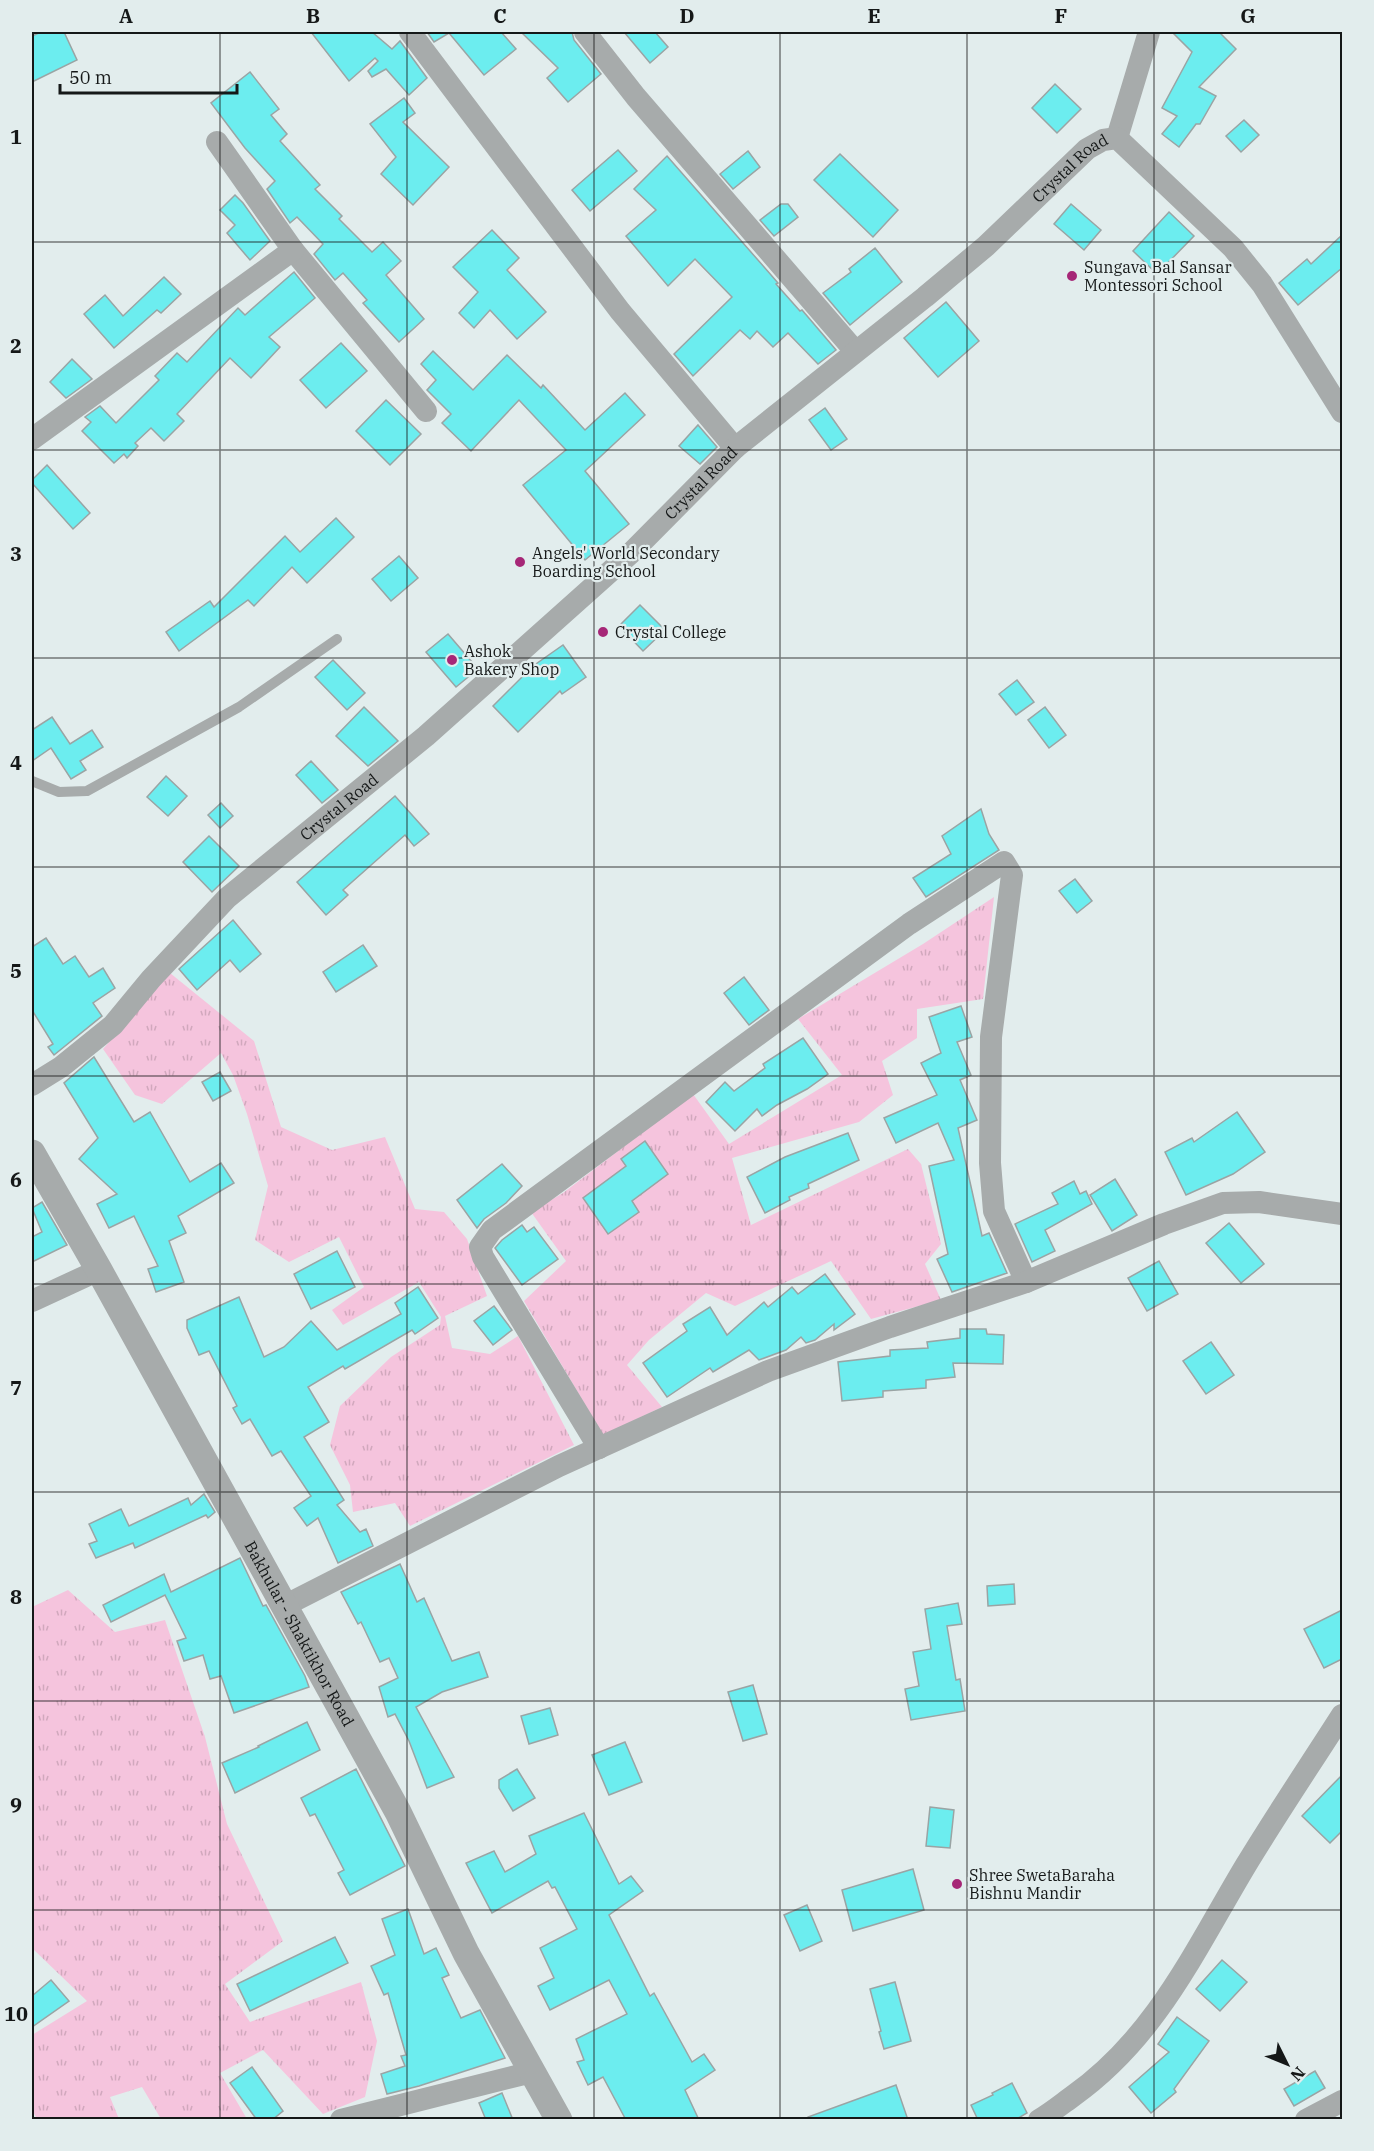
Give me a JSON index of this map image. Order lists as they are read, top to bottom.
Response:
{
  "streets": {
    "street": ["Crystal Road", "Bakhular - Shaktikhor Road"]
  },
  "places": [
    "Sungava Bal Sansar Montessori School",
    "Angels' World Secondary Boarding School",
    "Crystal College",
    "Ashok Bakery Shop",
    "Shree SwetaBaraha Bishnu Mandir"
  ],
  "scale_bar": "50 m",
  "north": "bottom right",
  "grid": {
    "columns": [
      "A",
      "B",
      "C",
      "D",
      "E",
      "F",
      "G"
    ],
    "rows": [
      "1",
      "2",
      "3",
      "4",
      "5",
      "6",
      "7",
      "8",
      "9",
      "10"
    ]
  }
}
